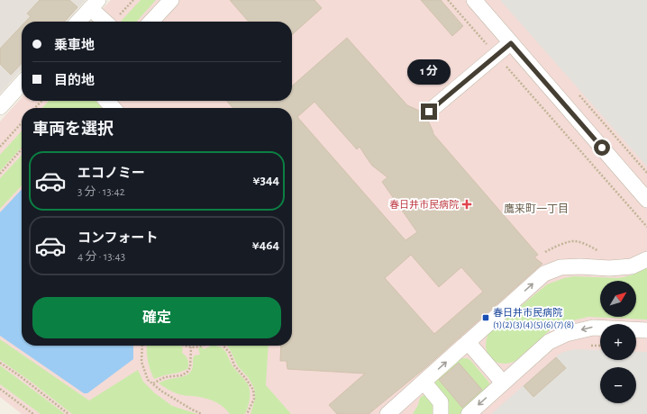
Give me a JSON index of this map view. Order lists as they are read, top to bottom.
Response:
{
  "districts": ["鷹来町一丁目"],
  "places": {
    "health": ["春日井市民病院"],
    "transit": ["春日井市民病院 (1)(2)(3)(4)(5)(6)(7)(8)"]
  },
  "north": "top right",
  "page": {
    "banner": ["乗車地", "目的地"],
    "bubble": "1 分",
    "heading": "車両を選択",
    "list": [
      {
        "name": "エコノミー",
        "note": "3 分 · 13:42",
        "value": "¥344"
      },
      {
        "name": "コンフォート",
        "note": "4 分 · 13:43",
        "value": "¥464"
      }
    ],
    "map_buttons": ["+", "−"],
    "buttons": "確定"
  }
}
